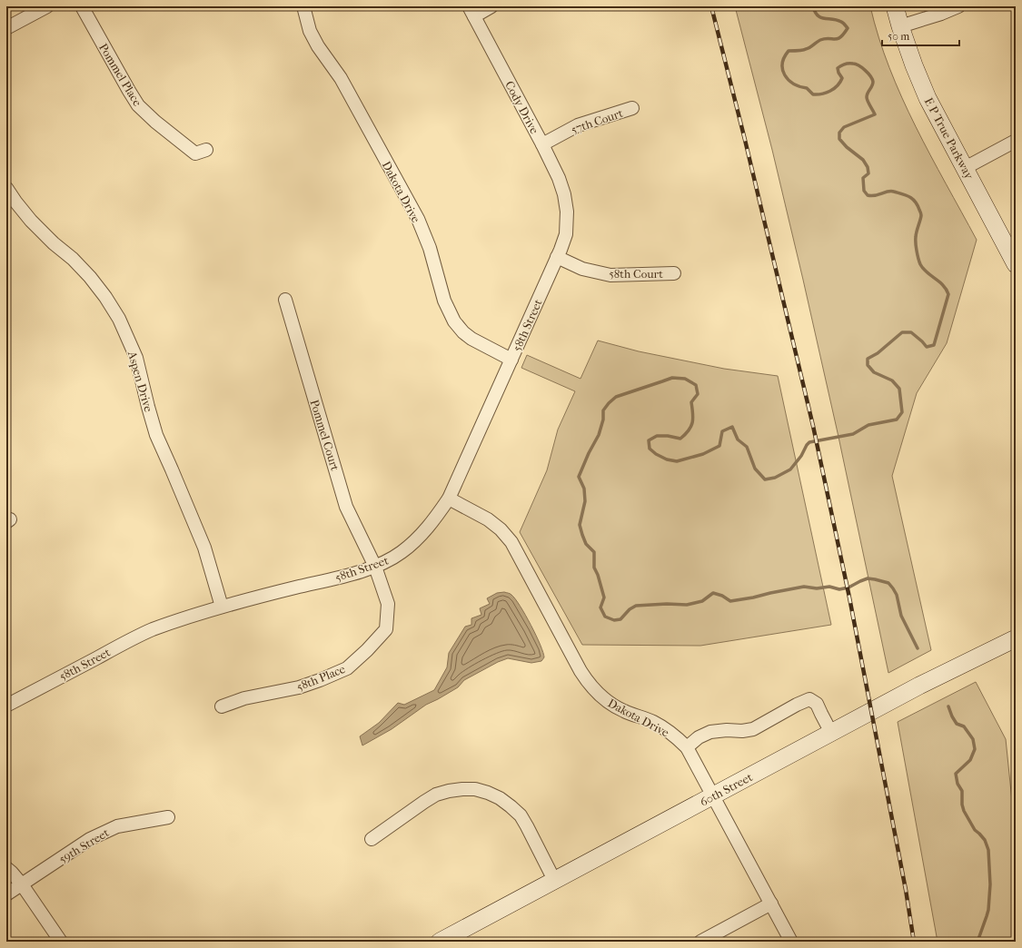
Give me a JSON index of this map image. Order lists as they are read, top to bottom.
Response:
{
  "streets": {
    "main road": ["E P True Parkway", "60th Street"],
    "street": [
      "Pommel Place",
      "Cody Drive",
      "57th Court",
      "Dakota Drive",
      "58th Court",
      "58th Street",
      "Aspen Drive",
      "Pommel Court",
      "58th Place",
      "59th Street"
    ]
  },
  "crossings": [
    ["Cody Drive", "57th Court"],
    ["Cody Drive", "58th Street"],
    ["Dakota Drive", "58th Street"],
    ["Dakota Drive", "60th Street"],
    ["58th Court", "58th Street"],
    ["58th Street", "Aspen Drive"],
    ["58th Street", "Pommel Court"],
    ["58th Street", "58th Place"],
    ["Pommel Court", "58th Place"]
  ],
  "scale_bar": "50 m"
}
